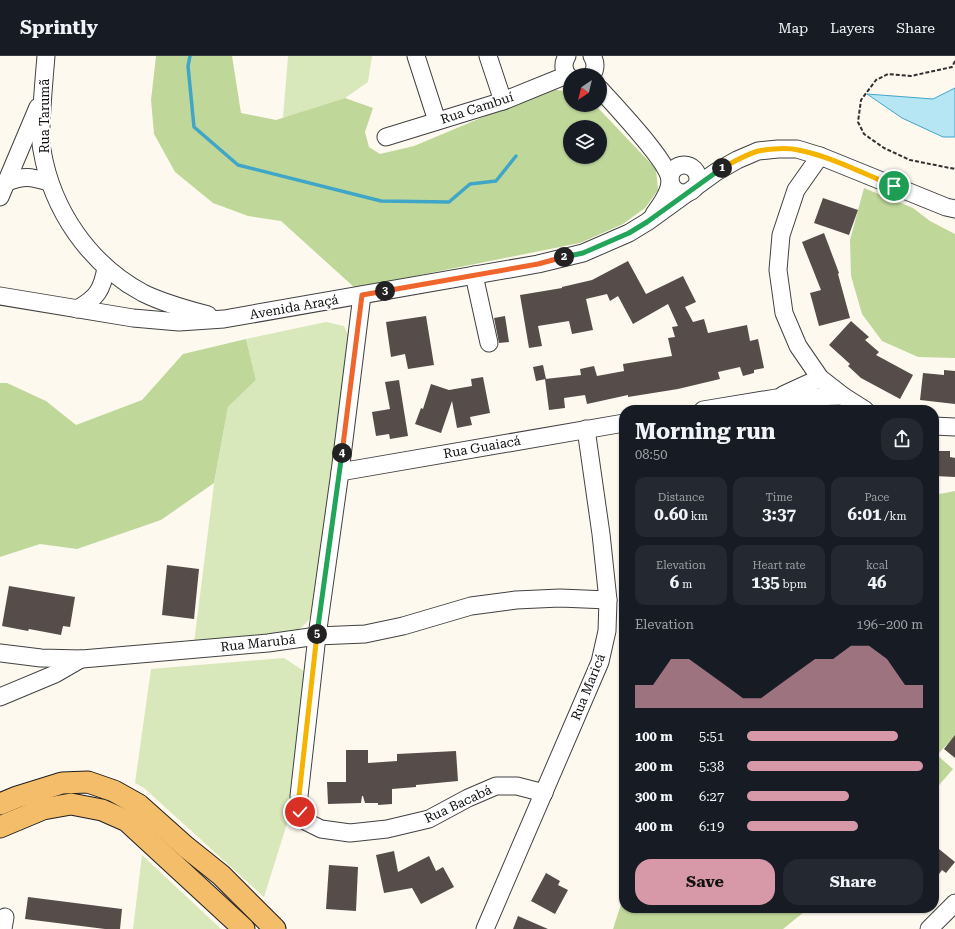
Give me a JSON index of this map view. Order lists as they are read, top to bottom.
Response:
{
  "streets": {
    "street": [
      "Rua Cambuí",
      "Rua Tarumã",
      "Avenida Araçá",
      "Rua Guaiacá",
      "Rua Marubá",
      "Rua Maricá",
      "Rua Bacabá"
    ]
  },
  "crossings": [
    ["Rua Tarumã", "Avenida Araçá"],
    ["Avenida Araçá", "Rua Bacabá"],
    ["Rua Guaiacá", "Rua Maricá"],
    ["Rua Guaiacá", "Rua Bacabá"],
    ["Rua Marubá", "Rua Maricá"],
    ["Rua Marubá", "Rua Bacabá"],
    ["Rua Maricá", "Rua Bacabá"]
  ],
  "north": "bottom left",
  "page": {
    "header": "Sprintly",
    "nav": ["Map", "Layers", "Share"],
    "pins": [
      "1",
      "2",
      "3",
      "4",
      "5"
    ],
    "heading": ["Morning run", "08:50"],
    "stats": [
      ["Distance", "0.60 km"],
      ["Time", "3:37"],
      ["Pace", "6:01 /km"],
      ["Elevation", "6 m"],
      ["Heart rate", "135 bpm"],
      ["kcal", "46"]
    ],
    "chart": ["Elevation", "196–200 m"],
    "list": [
      {
        "name": "100 m",
        "note": "5:51"
      },
      {
        "name": "200 m",
        "note": "5:38"
      },
      {
        "name": "300 m",
        "note": "6:27"
      },
      {
        "name": "400 m",
        "note": "6:19"
      }
    ],
    "buttons": ["Save", "Share"]
  }
}
